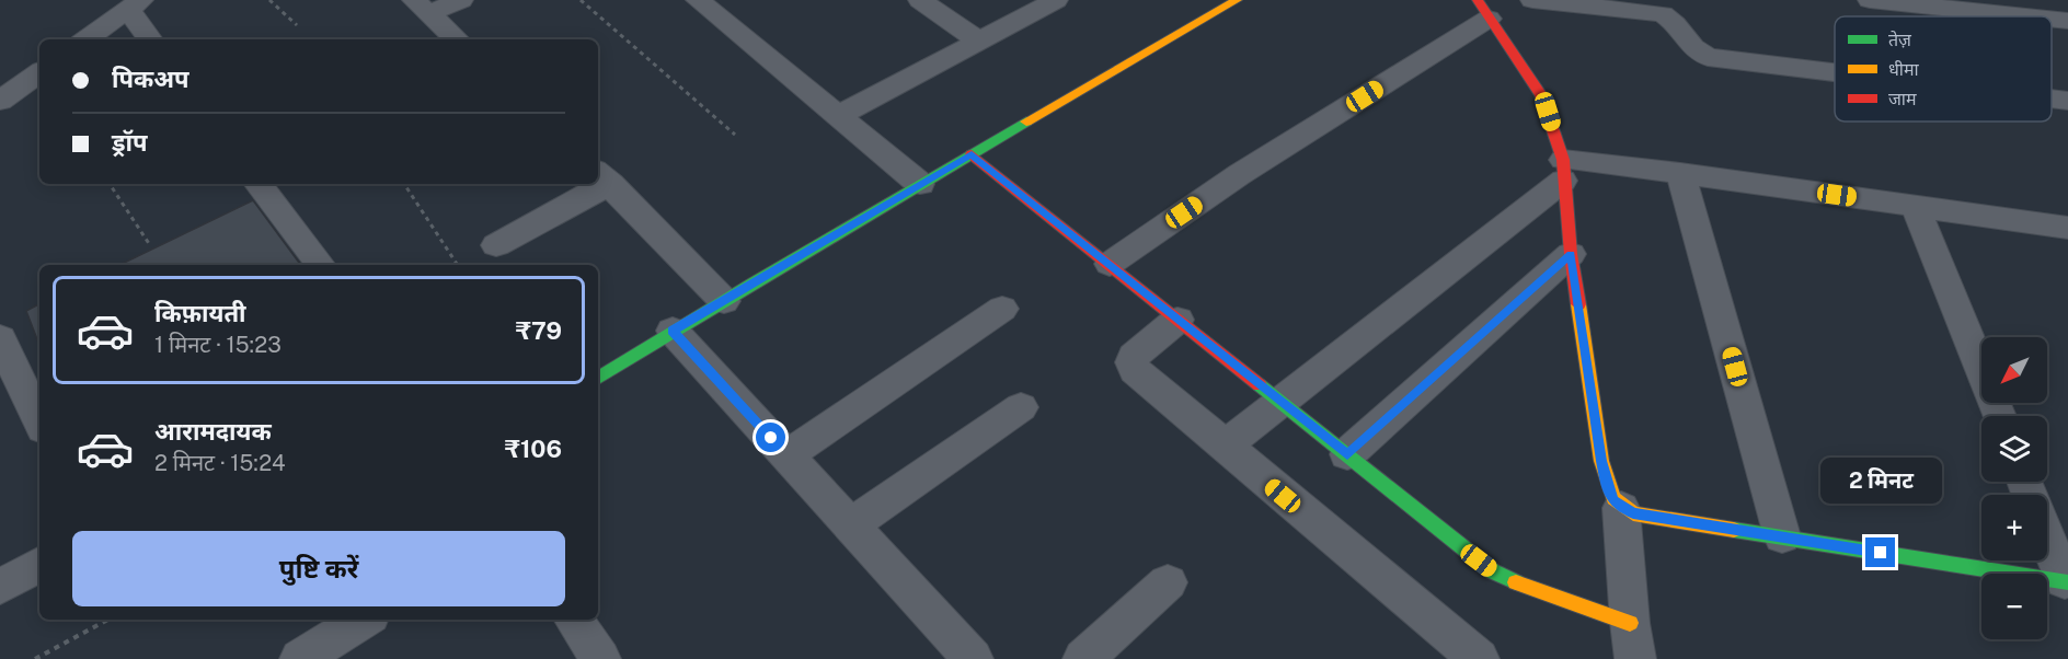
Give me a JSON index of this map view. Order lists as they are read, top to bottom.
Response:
{
  "legend": ["तेज़", "धीमा", "जाम"],
  "north": "bottom left",
  "page": {
    "banner": ["पिकअप", "ड्रॉप"],
    "list": [
      {
        "name": "किफ़ायती",
        "note": "1 मिनट · 15:23",
        "value": "₹79"
      },
      {
        "name": "आरामदायक",
        "note": "2 मिनट · 15:24",
        "value": "₹106"
      }
    ],
    "map_buttons": ["+", "−"],
    "bubble": "2 मिनट",
    "buttons": "पुष्टि करें"
  }
}
